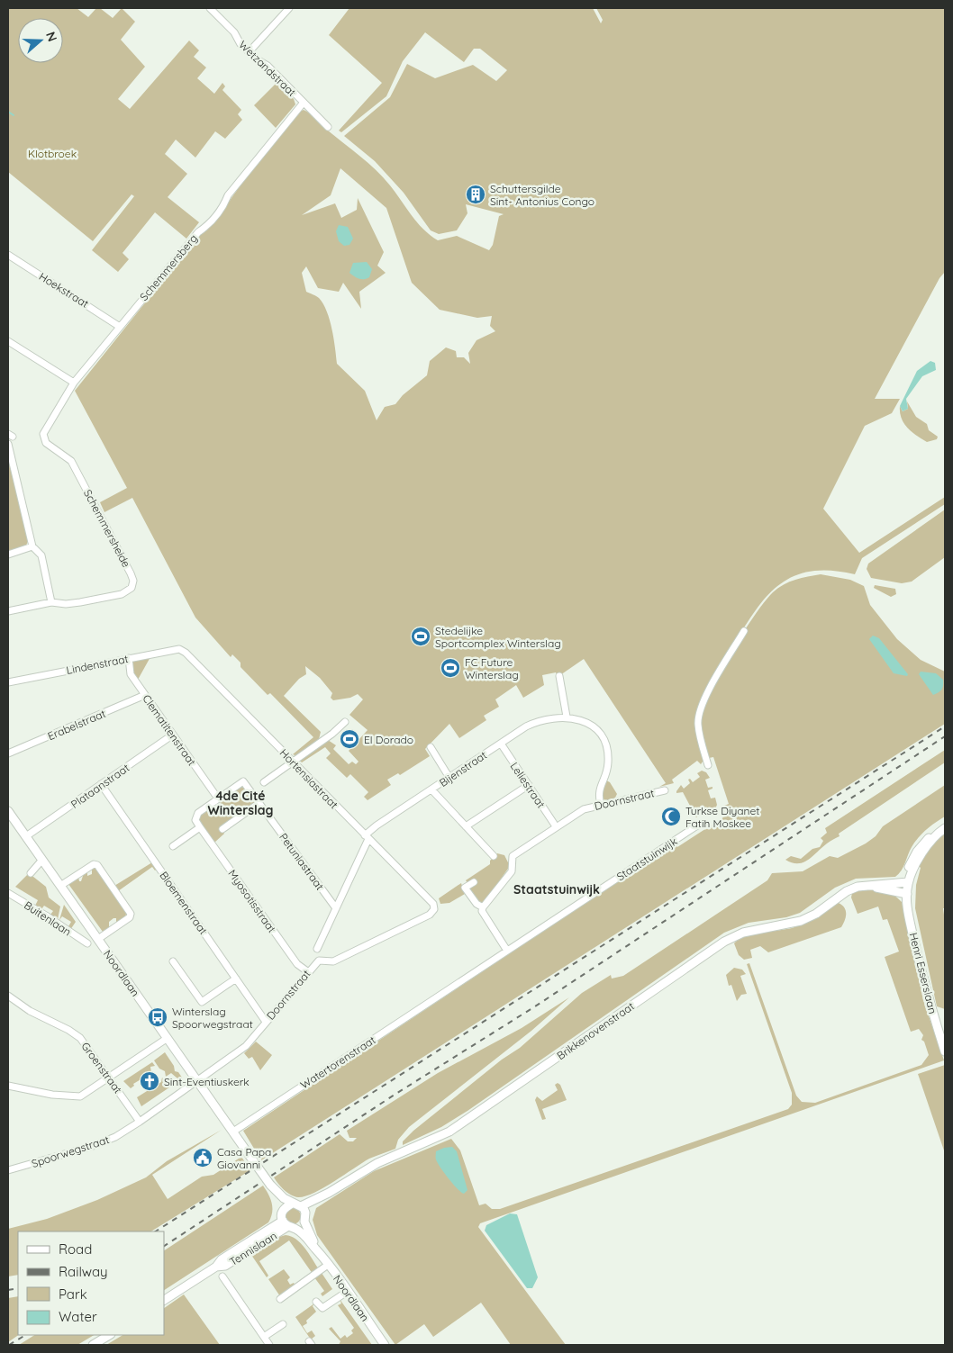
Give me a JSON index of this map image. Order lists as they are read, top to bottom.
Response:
{
  "streets": {
    "street": [
      "Wetzandstraat",
      "Schemmersberg",
      "Hoekstraat",
      "Schemmersheide",
      "Lindenstraat",
      "Erabelstraat",
      "Clematitenstraat",
      "Bijenstraat",
      "Hortensiastraat",
      "Leliestraat",
      "Plataanstraat",
      "Doornstraat",
      "Staatstuinwijk",
      "Petuniastraat",
      "Myosotisstraat",
      "Bloemenstraat",
      "Buitenlaan",
      "Noordlaan",
      "Henri Esserslaan",
      "Brikkenovenstraat",
      "Watertorenstraat",
      "Groenstraat",
      "Spoorwegstraat",
      "Tennislaan"
    ]
  },
  "crossings": [
    ["Wetzandstraat", "Schemmersberg"],
    ["Schemmersberg", "Hoekstraat"],
    ["Schemmersberg", "Schemmersheide"],
    ["Lindenstraat", "Clematitenstraat"],
    ["Lindenstraat", "Hortensiastraat"],
    ["Erabelstraat", "Clematitenstraat"],
    ["Clematitenstraat", "Plataanstraat"],
    ["Clematitenstraat", "Petuniastraat"],
    ["Bijenstraat", "Hortensiastraat"],
    ["Bijenstraat", "Leliestraat"],
    ["Bijenstraat", "Doornstraat"],
    ["Bijenstraat", "Petuniastraat"],
    ["Hortensiastraat", "Doornstraat"],
    ["Leliestraat", "Doornstraat"],
    ["Plataanstraat", "Bloemenstraat"],
    ["Plataanstraat", "Noordlaan"],
    ["Doornstraat", "Myosotisstraat"],
    ["Doornstraat", "Bloemenstraat"],
    ["Doornstraat", "Noordlaan"],
    ["Doornstraat", "Spoorwegstraat"],
    ["Staatstuinwijk", "Watertorenstraat"],
    ["Noordlaan", "Brikkenovenstraat"],
    ["Noordlaan", "Watertorenstraat"],
    ["Noordlaan", "Spoorwegstraat"],
    ["Noordlaan", "Tennislaan"],
    ["Henri Esserslaan", "Brikkenovenstraat"],
    ["Brikkenovenstraat", "Tennislaan"],
    ["Groenstraat", "Spoorwegstraat"]
  ],
  "districts": ["4de Cité Winterslag", "Staatstuinwijk"],
  "parks": ["Klotbroek"],
  "places": {
    "building": ["Schuttersgilde Sint- Antonius Congo"],
    "sports": ["Stedelijke Sportcomplex Winterslag", "FC Future Winterslag", "El Dorado"],
    "mosque": ["Turkse Diyanet Fatih Moskee"],
    "bus stop": ["Winterslag Spoorwegstraat"],
    "church": ["Sint-Eventiuskerk"],
    "public building": ["Casa Papa Giovanni"]
  },
  "legend": [
    "Road",
    "Railway",
    "Park",
    "Water"
  ],
  "north": "right"
}
